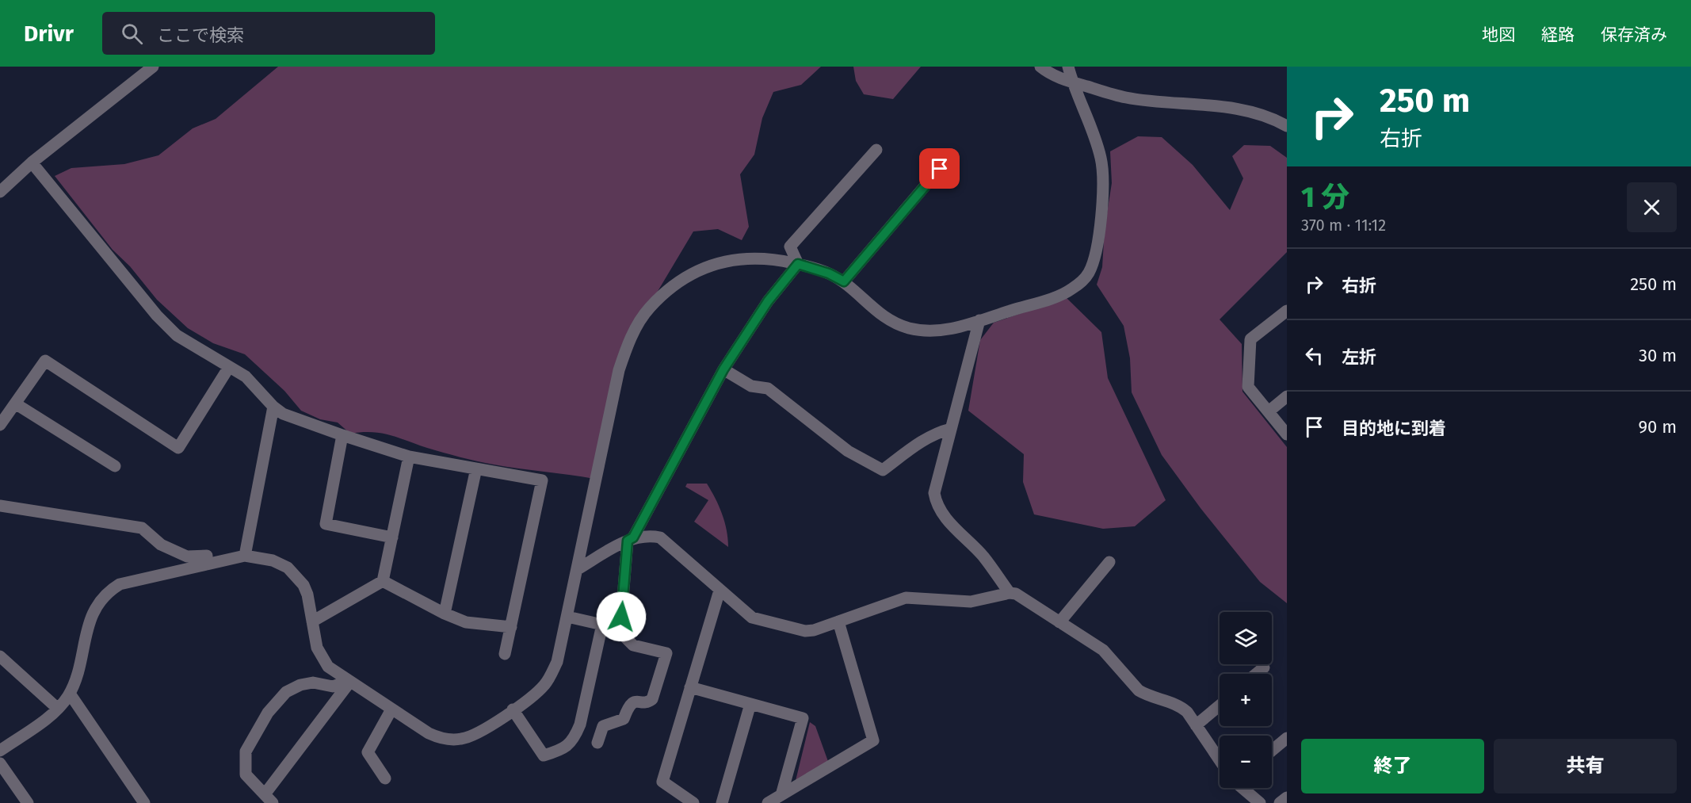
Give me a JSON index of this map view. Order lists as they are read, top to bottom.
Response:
{
  "page": {
    "header": "Drivr",
    "search": "ここで検索",
    "nav": ["地図", "経路", "保存済み"],
    "turn": ["250 m", "右折"],
    "heading": ["1 分", "370 m · 11:12"],
    "list": [
      {
        "name": "右折",
        "value": "250 m"
      },
      {
        "name": "左折",
        "value": "30 m"
      },
      {
        "name": "目的地に到着",
        "value": "90 m"
      }
    ],
    "map_buttons": ["+", "−"],
    "buttons": ["終了", "共有"]
  }
}
